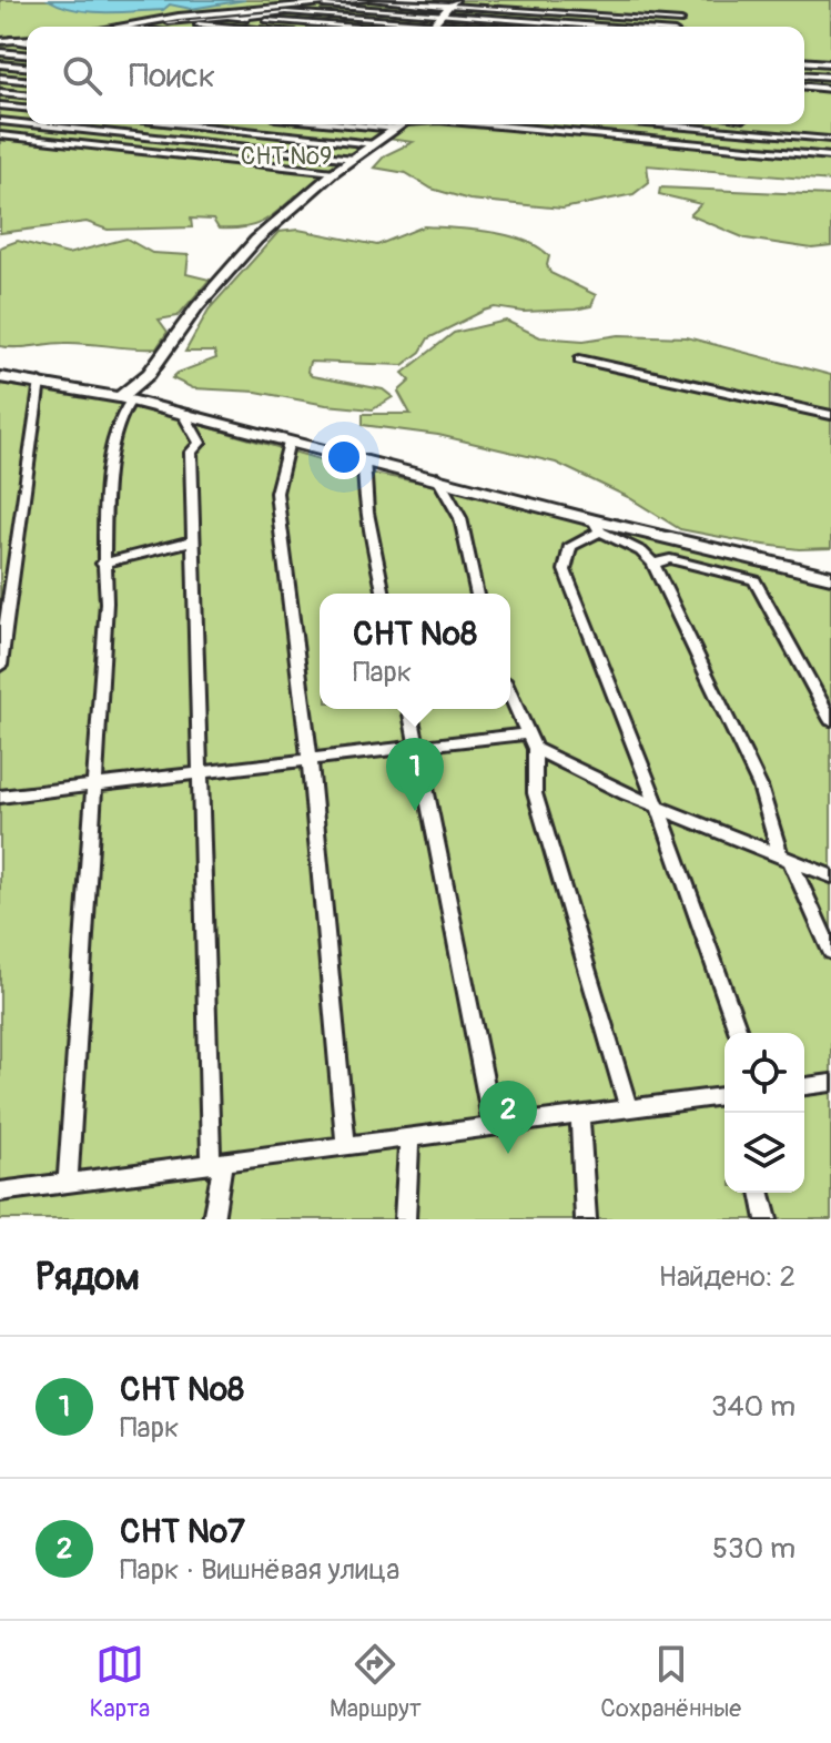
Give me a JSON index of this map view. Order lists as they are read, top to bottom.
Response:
{
  "parks": ["СНТ №9"],
  "page": {
    "search": "Поиск",
    "popup": ["СНТ №8", "Парк"],
    "pins": ["1", "2"],
    "heading": ["Рядом", "Найдено: 2"],
    "list": [
      {
        "mark": "1",
        "name": "СНТ №8",
        "note": "Парк",
        "value": "340 m"
      },
      {
        "mark": "2",
        "name": "СНТ №7",
        "note": "Парк · Вишнёвая улица",
        "value": "530 m"
      }
    ],
    "nav": ["Карта", "Маршрут", "Сохранённые"]
  }
}
